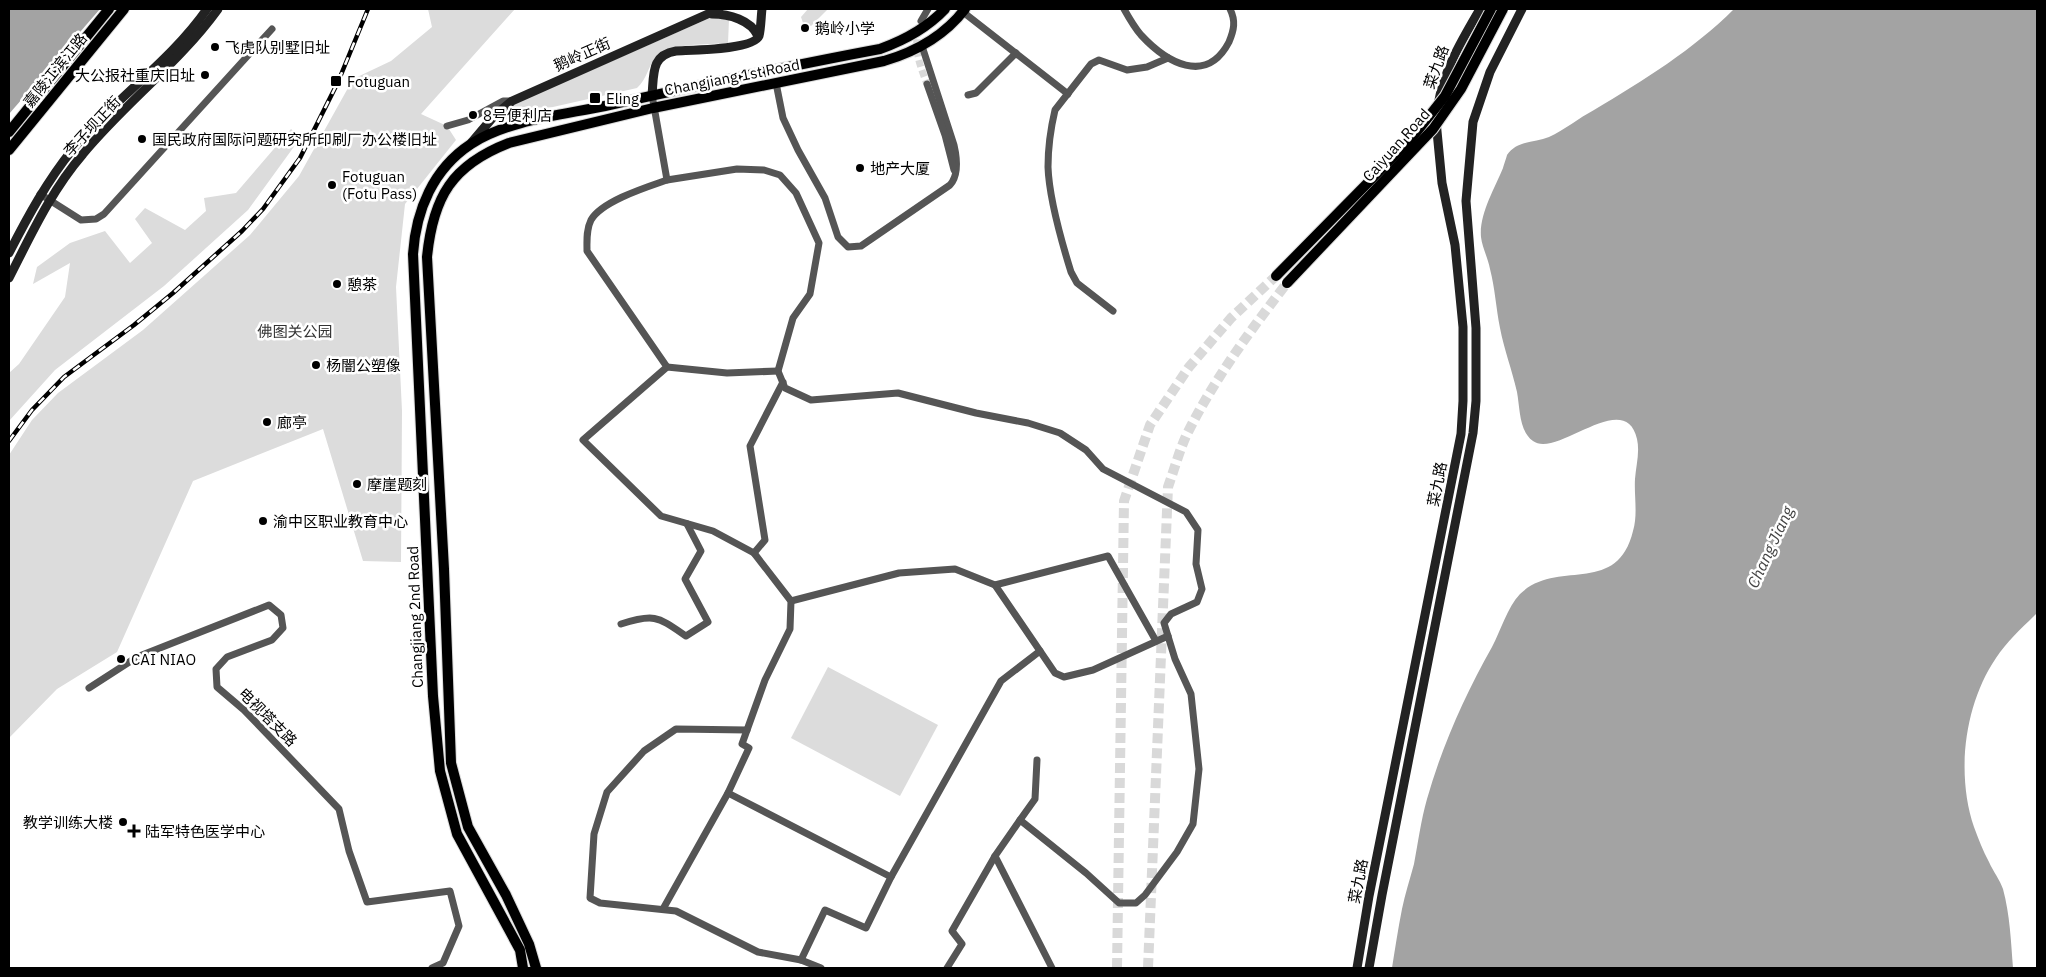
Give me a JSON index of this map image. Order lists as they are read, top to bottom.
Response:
{
  "streets": {
    "main road": [
      "鹅岭正街",
      "菜九路",
      "嘉陵江滨江路",
      "Changjiang 1st Road",
      "李子坝正街",
      "Caiyuan Road",
      "Changjiang 2nd Road"
    ],
    "street": ["电视塔支路"]
  },
  "crossings": [
    ["鹅岭正街", "Changjiang 2nd Road"],
    ["Changjiang 1st Road", "Changjiang 2nd Road"]
  ],
  "water": ["Chang Jiang"],
  "parks": ["佛图关公园"],
  "places": {
    "other": [
      "鹅岭小学",
      "飞虎队别墅旧址",
      "大公报社重庆旧址",
      "8号便利店",
      "国民政府国际问题研究所印刷厂办公楼旧址",
      "地产大厦",
      "Fotuguan (Fotu Pass)",
      "憩茶",
      "杨闇公塑像",
      "廊亭",
      "摩崖题刻",
      "渝中区职业教育中心",
      "CAI NIAO",
      "教学训练大楼"
    ],
    "transit": ["Fotuguan", "Eling"],
    "health": ["陆军特色医学中心"]
  }
}
